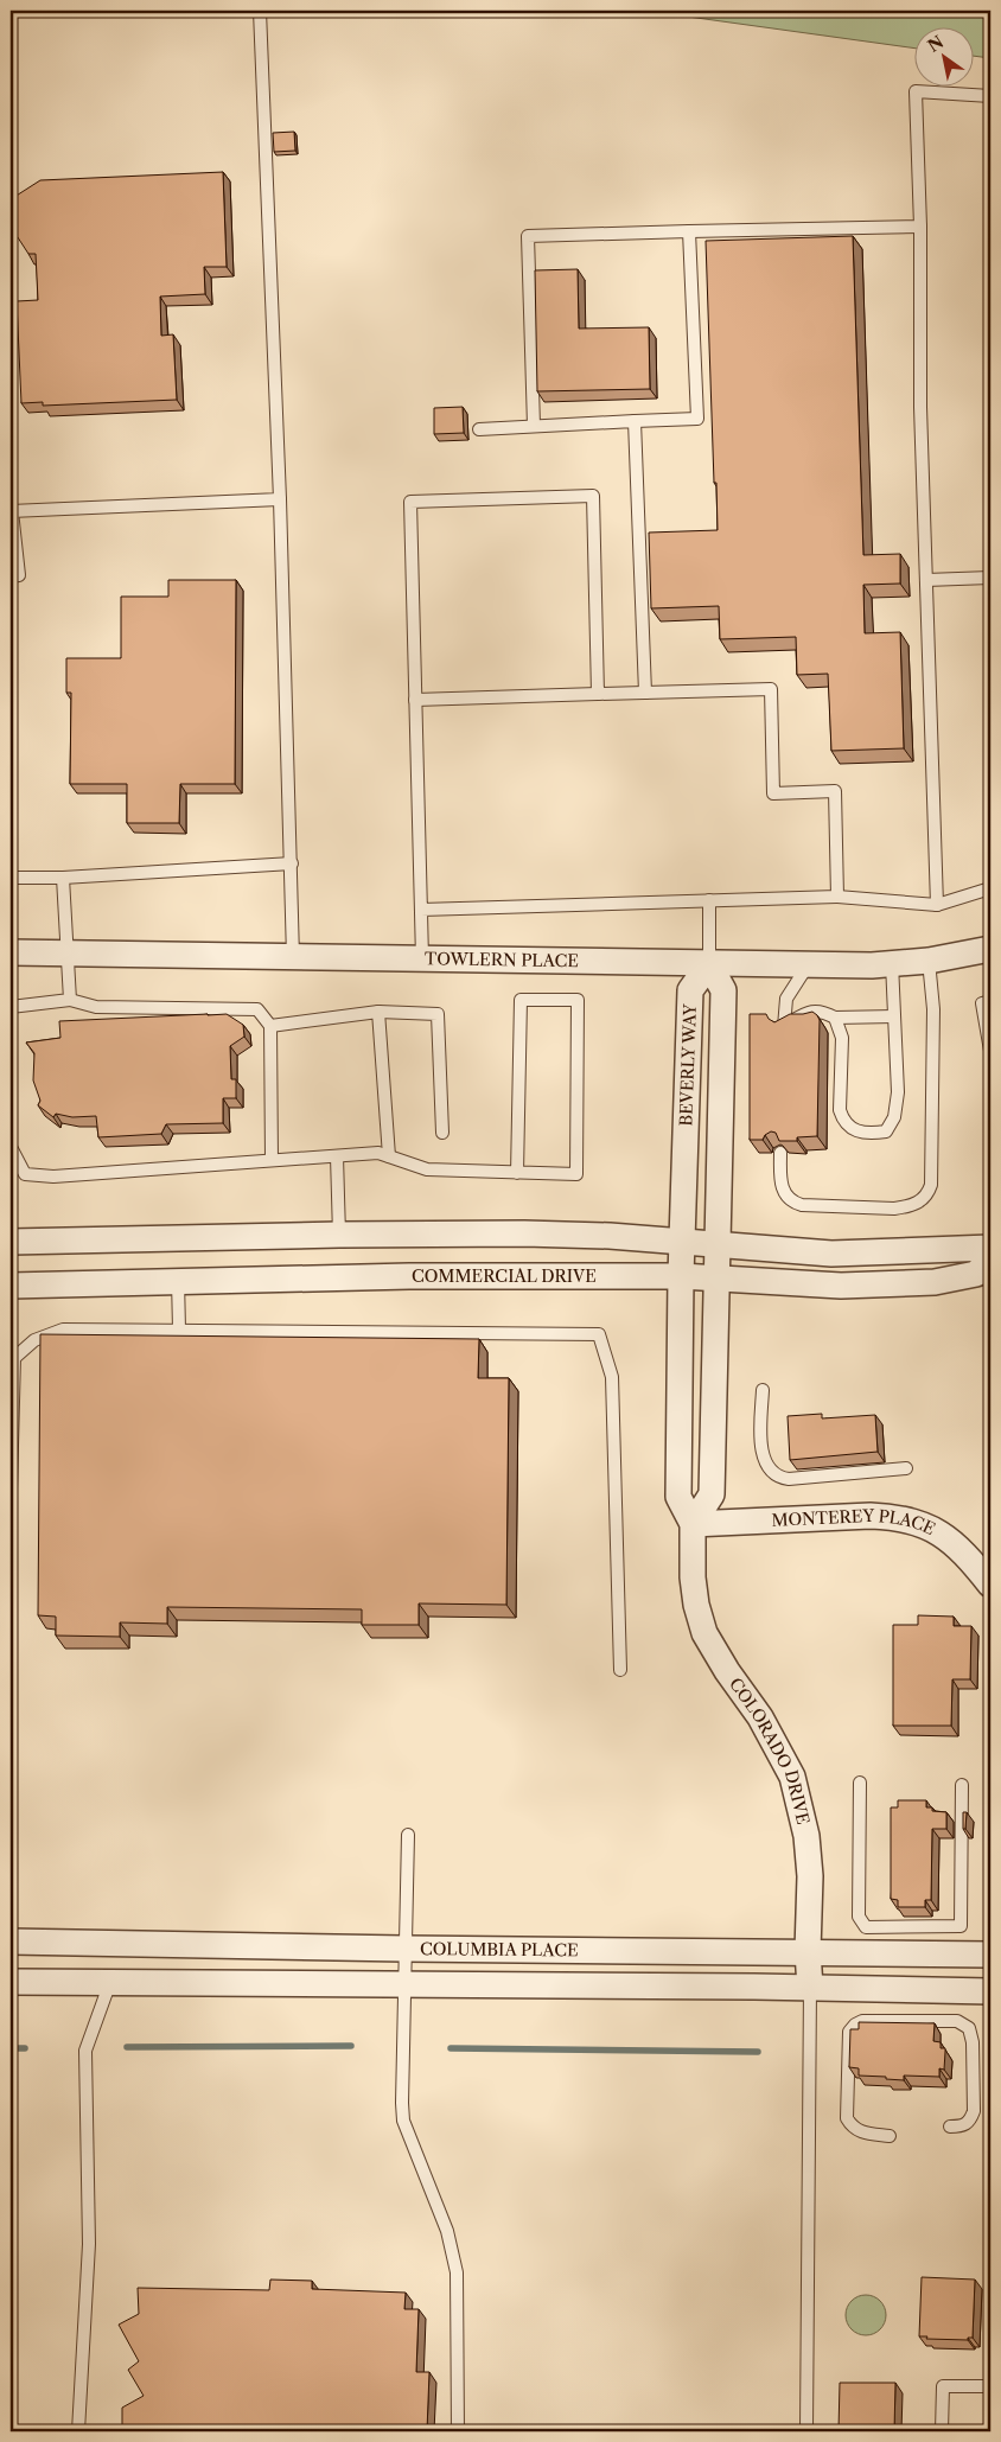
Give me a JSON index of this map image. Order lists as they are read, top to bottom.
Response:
{
  "streets": {
    "street": [
      "TOWLERN PLACE",
      "BEVERLY WAY",
      "COMMERCIAL DRIVE",
      "MONTEREY PLACE",
      "COLORADO DRIVE",
      "COLUMBIA PLACE"
    ]
  },
  "crossings": [
    ["TOWLERN PLACE", "BEVERLY WAY"],
    ["BEVERLY WAY", "COMMERCIAL DRIVE"],
    ["BEVERLY WAY", "COLORADO DRIVE"],
    ["COMMERCIAL DRIVE", "COLORADO DRIVE"],
    ["MONTEREY PLACE", "COLORADO DRIVE"],
    ["COLORADO DRIVE", "COLUMBIA PLACE"]
  ],
  "north": "top left"
}
